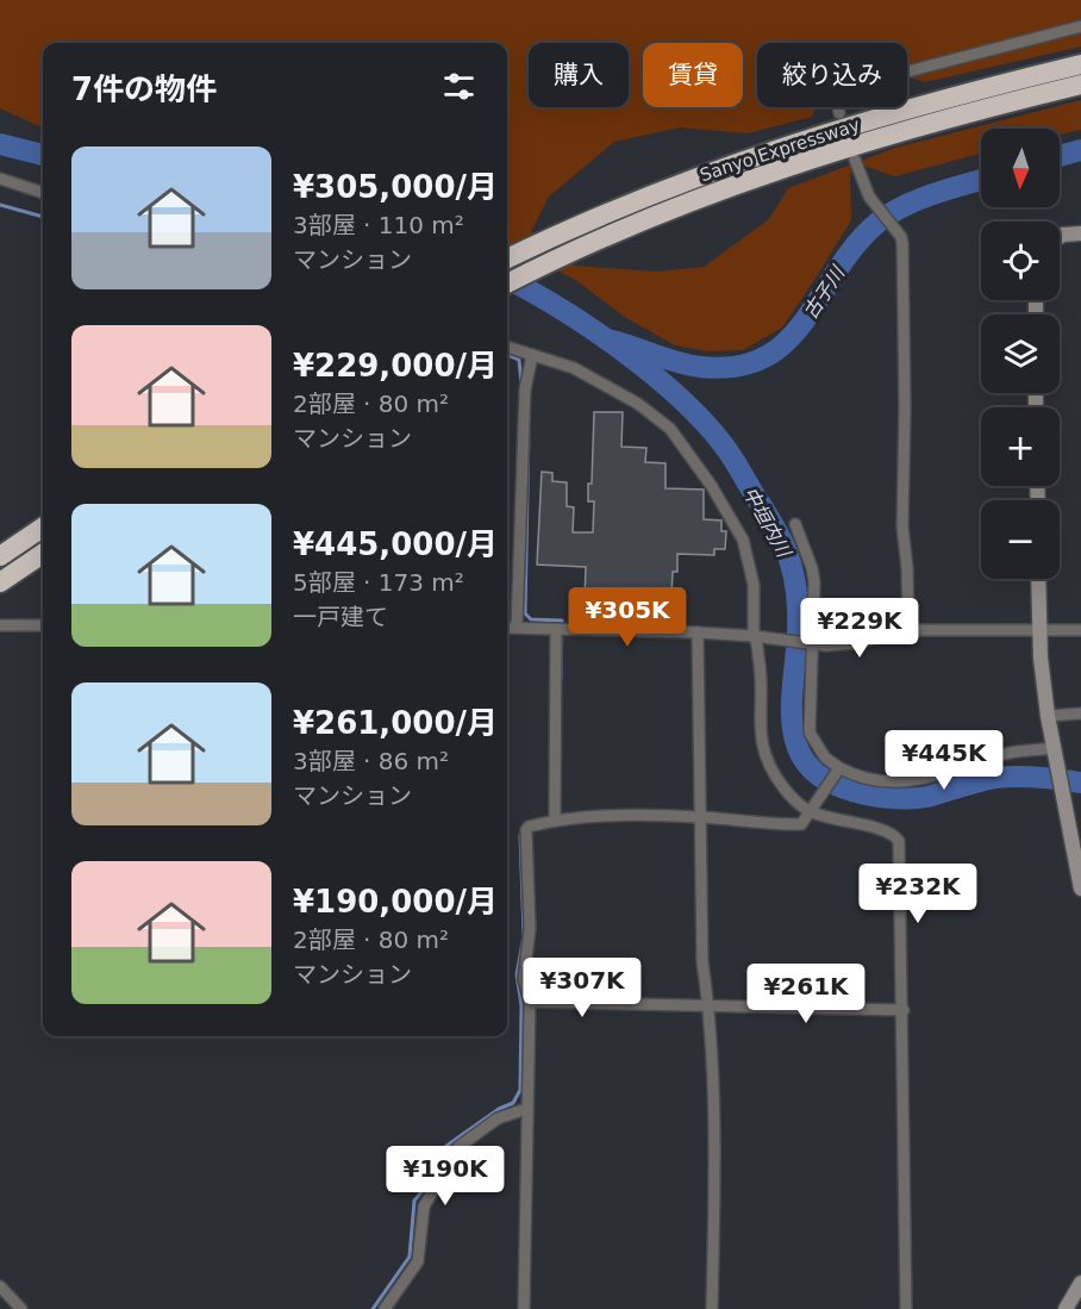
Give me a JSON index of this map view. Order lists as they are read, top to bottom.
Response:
{
  "streets": {
    "highway": ["Sanyo Expressway"]
  },
  "water": ["古子川", "中垣内川"],
  "north": "bottom",
  "page": {
    "chip": ["購入", "賃貸", "絞り込み"],
    "heading": "7件の物件",
    "map_buttons": ["+", "−"],
    "list": [
      {
        "name": "¥305,000/月",
        "note": "3部屋 · 110 m² · マンション"
      },
      {
        "name": "¥229,000/月",
        "note": "2部屋 · 80 m² · マンション"
      },
      {
        "name": "¥445,000/月",
        "note": "5部屋 · 173 m² · 一戸建て"
      },
      {
        "name": "¥261,000/月",
        "note": "3部屋 · 86 m² · マンション"
      },
      {
        "name": "¥190,000/月",
        "note": "2部屋 · 80 m² · マンション"
      }
    ],
    "price": [
      "¥305K",
      "¥229K",
      "¥445K",
      "¥232K",
      "¥307K",
      "¥261K",
      "¥190K"
    ]
  }
}
